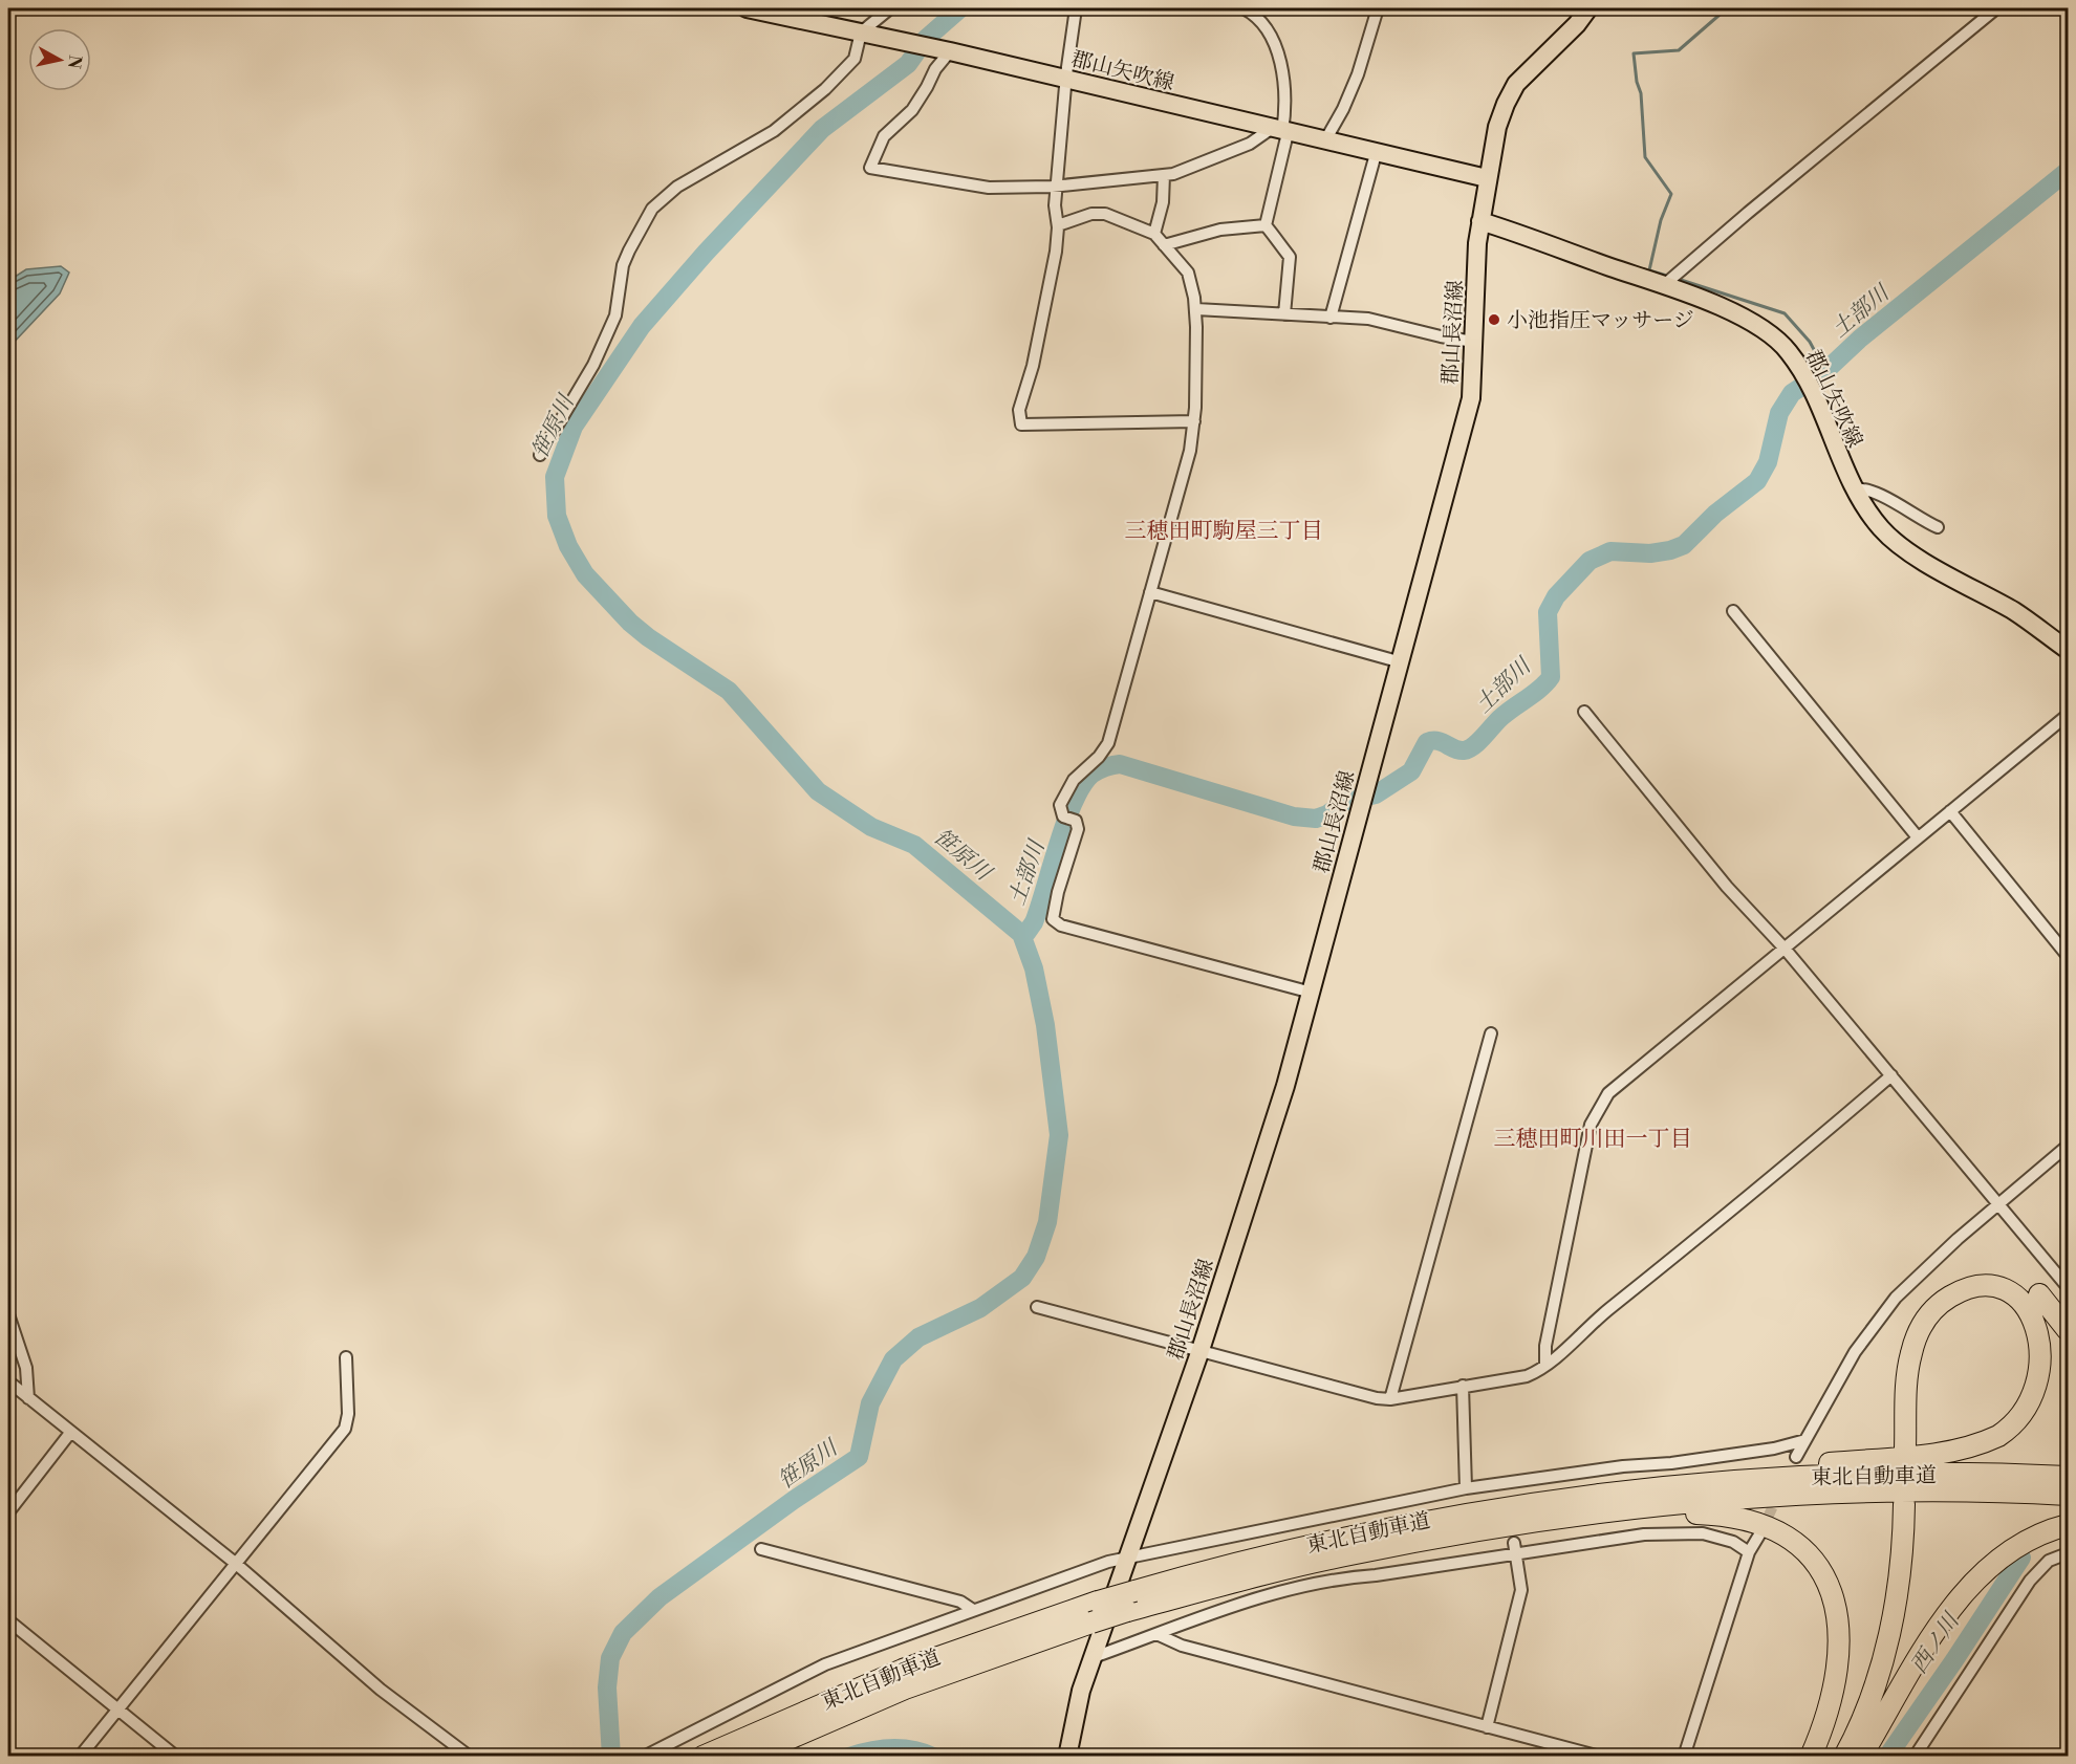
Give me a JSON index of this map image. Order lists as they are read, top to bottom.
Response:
{
  "streets": {
    "highway": ["東北自動車道"],
    "main road": ["郡山矢吹線", "郡山長沼線"]
  },
  "crossings": [
    ["郡山矢吹線", "郡山長沼線"]
  ],
  "districts": ["三穂田町駒屋三丁目", "三穂田町川田一丁目"],
  "water": ["土部川", "笹原川", "西ノ川"],
  "places": ["小池指圧マッサージ"],
  "north": "right"
}
